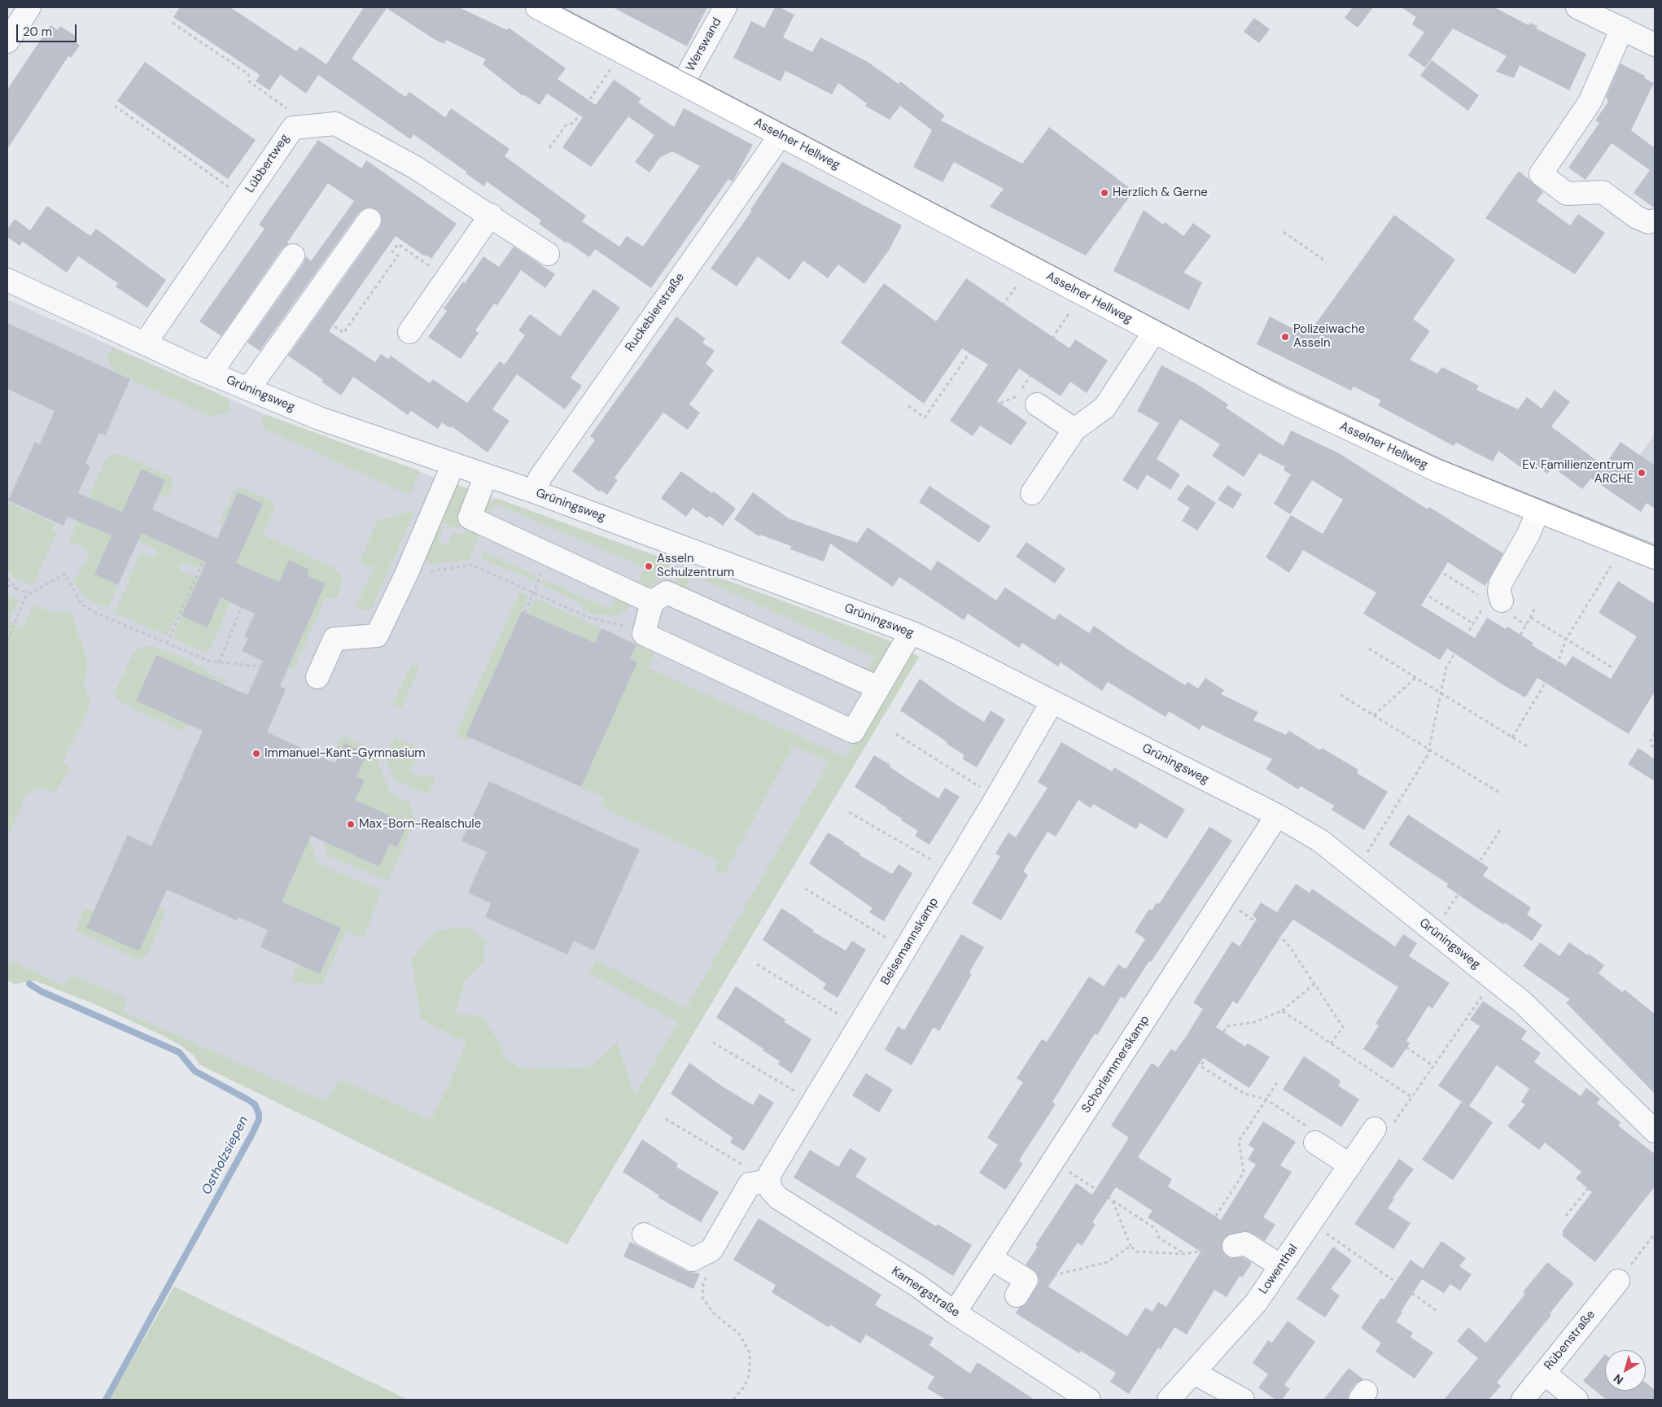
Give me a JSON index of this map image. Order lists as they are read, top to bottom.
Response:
{
  "streets": {
    "main road": ["Asselner Hellweg"],
    "street": [
      "Werswand",
      "Lübbertweg",
      "Ruckebierstraße",
      "Grüningsweg",
      "Beisemannskamp",
      "Schorlemmerskamp",
      "Lowenthal",
      "Kamergstraße",
      "Rübenstraße"
    ]
  },
  "crossings": [
    ["Werswand", "Asselner Hellweg"],
    ["Asselner Hellweg", "Ruckebierstraße"],
    ["Lübbertweg", "Grüningsweg"],
    ["Ruckebierstraße", "Grüningsweg"],
    ["Grüningsweg", "Beisemannskamp"],
    ["Grüningsweg", "Schorlemmerskamp"],
    ["Beisemannskamp", "Kamergstraße"],
    ["Schorlemmerskamp", "Kamergstraße"]
  ],
  "water": ["Ostholzsiepen"],
  "places": [
    "Herzlich & Gerne",
    "Polizeiwache Asseln",
    "Ev. Familienzentrum ARCHE",
    "Asseln Schulzentrum",
    "Immanuel-Kant-Gymnasium",
    "Max-Born-Realschule"
  ],
  "scale_bar": "20 m",
  "north": "bottom left"
}
